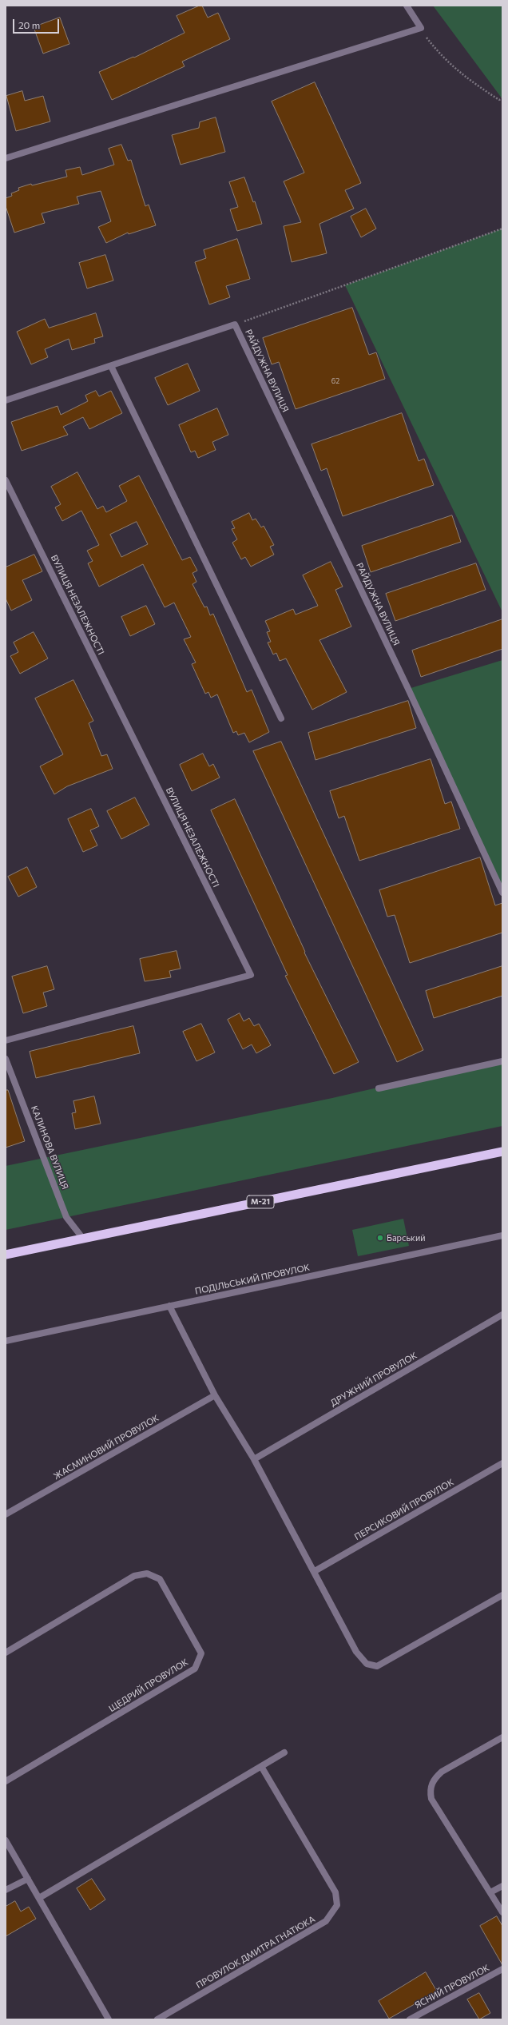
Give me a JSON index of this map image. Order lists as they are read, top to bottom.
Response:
{
  "streets": {
    "highway": ["М-21"],
    "street": [
      "РАЙДУЖНА ВУЛИЦЯ",
      "ВУЛИЦЯ НЕЗАЛЕЖНОСТІ",
      "КАЛИНОВА ВУЛИЦЯ",
      "ПОДІЛЬСЬКИЙ ПРОВУЛОК",
      "ДРУЖНИЙ ПРОВУЛОК",
      "ЖАСМИНОВИЙ ПРОВУЛОК",
      "ПЕРСИКОВИЙ ПРОВУЛОК",
      "ЩЕДРИЙ ПРОВУЛОК",
      "ПРОВУЛОК ДМИТРА ГНАТЮКА",
      "ЯСНИЙ ПРОВУЛОК"
    ]
  },
  "crossings": [
    ["КАЛИНОВА ВУЛИЦЯ", "М-21"]
  ],
  "places": ["Барський"],
  "house_numbers": ["62"],
  "scale_bar": "20 m"
}
